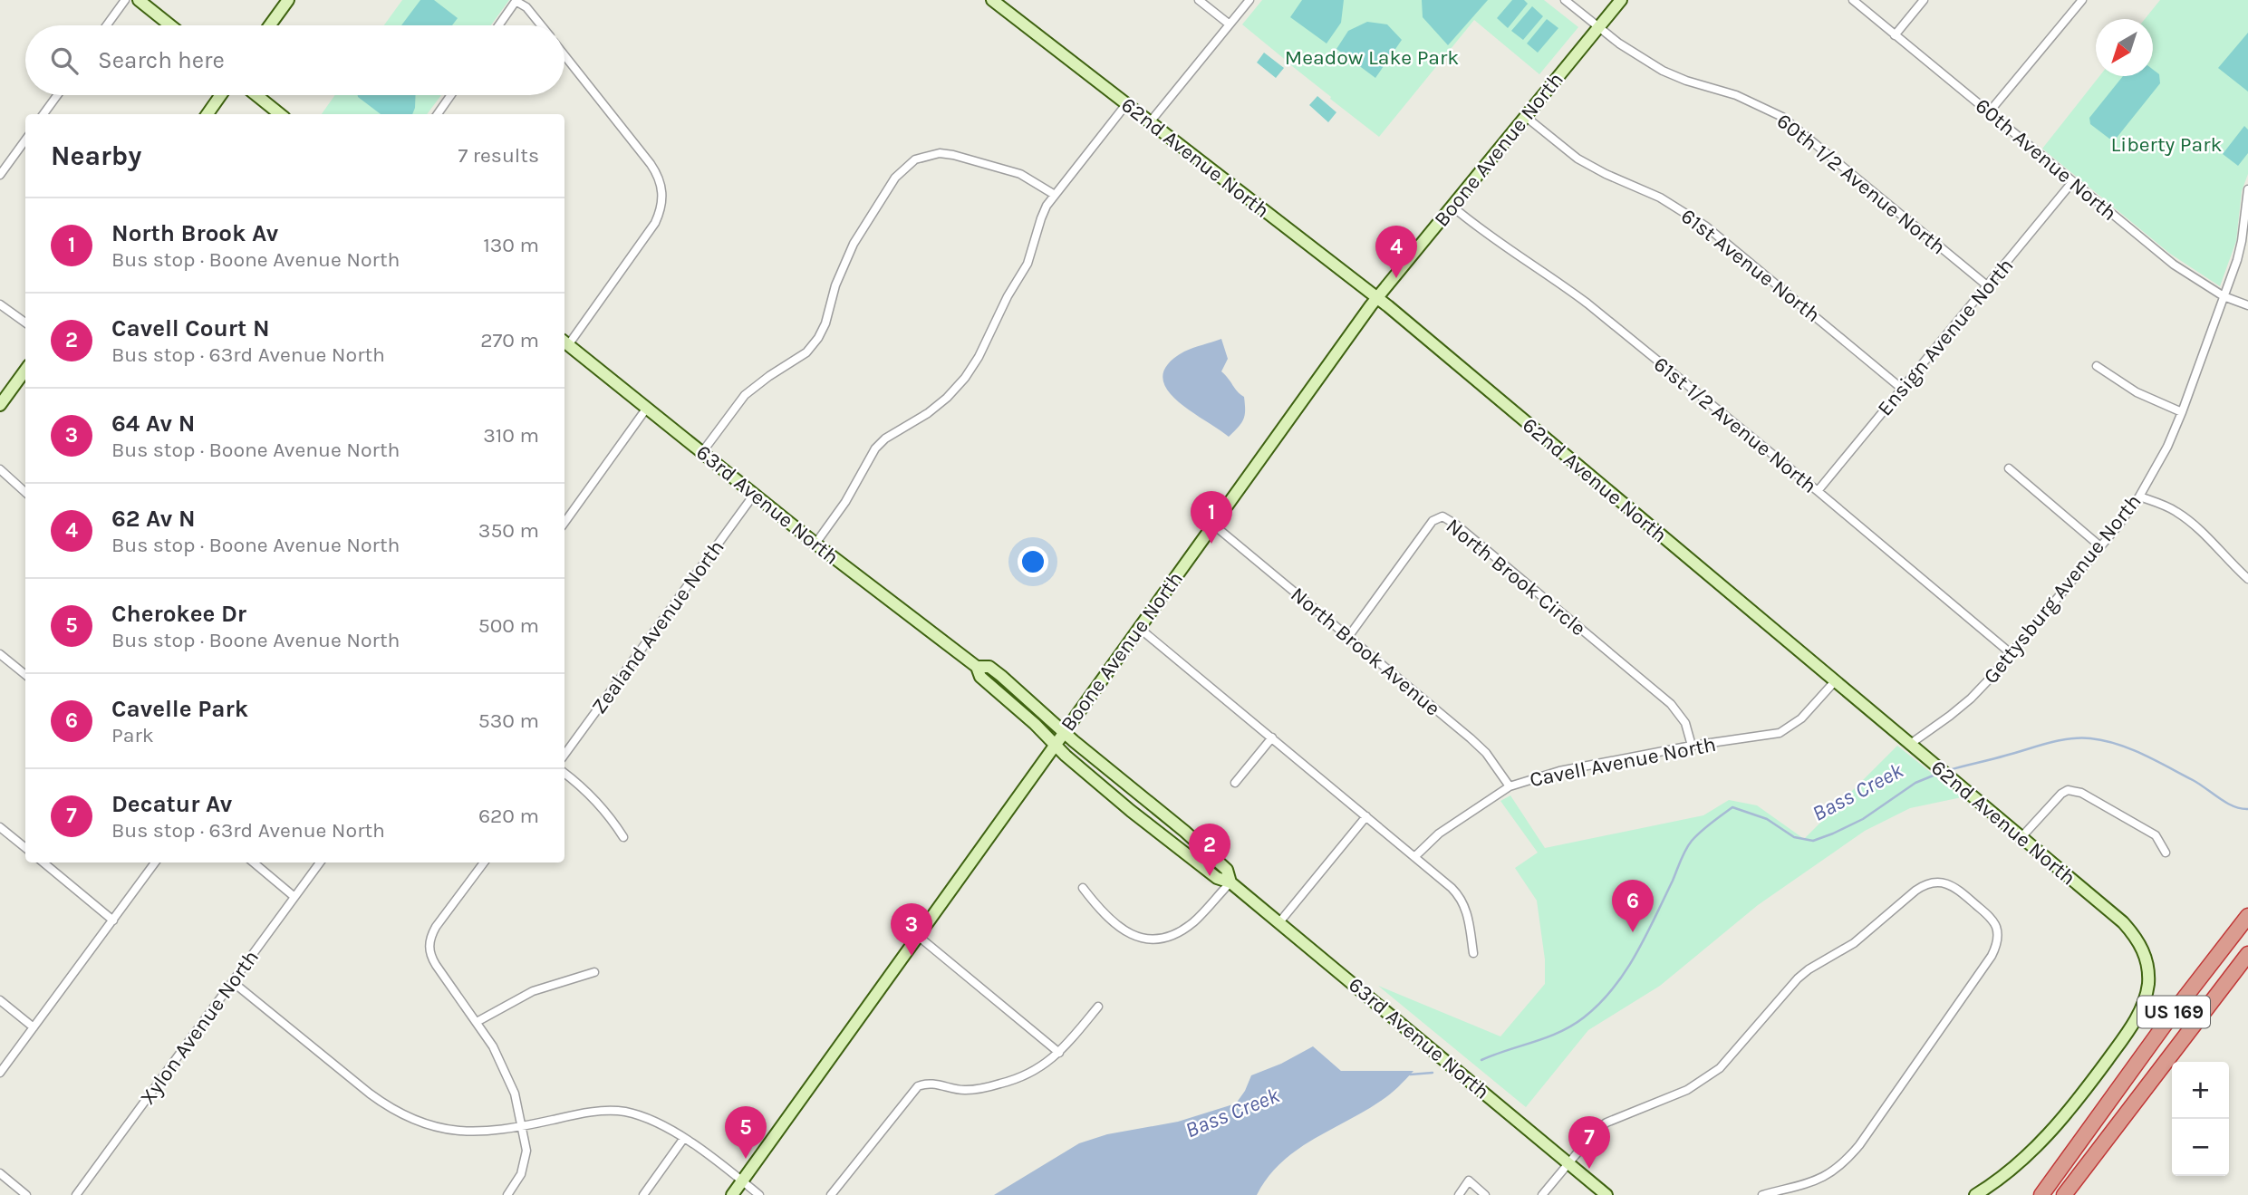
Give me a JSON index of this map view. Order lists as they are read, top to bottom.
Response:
{
  "streets": {
    "highway": ["US 169"],
    "street": [
      "Boone Avenue North",
      "62nd Avenue North",
      "60th Avenue North",
      "60th 1/2 Avenue North",
      "61st Avenue North",
      "Ensign Avenue North",
      "61st 1/2 Avenue North",
      "63rd Avenue North",
      "North Brook Circle",
      "Gettysburg Avenue North",
      "Zealand Avenue North",
      "North Brook Avenue",
      "Cavell Avenue North",
      "Xylon Avenue North"
    ]
  },
  "crossings": [
    ["Boone Avenue North", "62nd Avenue North"],
    ["Boone Avenue North", "60th 1/2 Avenue North"],
    ["Boone Avenue North", "61st Avenue North"],
    ["Boone Avenue North", "61st 1/2 Avenue North"],
    ["Boone Avenue North", "63rd Avenue North"],
    ["Boone Avenue North", "North Brook Avenue"],
    ["62nd Avenue North", "Gettysburg Avenue North"],
    ["62nd Avenue North", "Cavell Avenue North"],
    ["60th Avenue North", "Ensign Avenue North"],
    ["60th Avenue North", "Gettysburg Avenue North"],
    ["60th 1/2 Avenue North", "Ensign Avenue North"],
    ["61st Avenue North", "Ensign Avenue North"],
    ["Ensign Avenue North", "61st 1/2 Avenue North"],
    ["61st 1/2 Avenue North", "Gettysburg Avenue North"],
    ["63rd Avenue North", "Zealand Avenue North"],
    ["North Brook Circle", "North Brook Avenue"],
    ["North Brook Circle", "Cavell Avenue North"],
    ["North Brook Avenue", "Cavell Avenue North"]
  ],
  "water": ["Bass Creek"],
  "parks": ["Meadow Lake Park", "Liberty Park"],
  "north": "bottom left",
  "page": {
    "search": "Search here",
    "heading": ["Nearby", "7 results"],
    "list": [
      {
        "mark": "1",
        "name": "North Brook Av",
        "note": "Bus stop · Boone Avenue North",
        "value": "130 m"
      },
      {
        "mark": "2",
        "name": "Cavell Court N",
        "note": "Bus stop · 63rd Avenue North",
        "value": "270 m"
      },
      {
        "mark": "3",
        "name": "64 Av N",
        "note": "Bus stop · Boone Avenue North",
        "value": "310 m"
      },
      {
        "mark": "4",
        "name": "62 Av N",
        "note": "Bus stop · Boone Avenue North",
        "value": "350 m"
      },
      {
        "mark": "5",
        "name": "Cherokee Dr",
        "note": "Bus stop · Boone Avenue North",
        "value": "500 m"
      },
      {
        "mark": "6",
        "name": "Cavelle Park",
        "note": "Park",
        "value": "530 m"
      },
      {
        "mark": "7",
        "name": "Decatur Av",
        "note": "Bus stop · 63rd Avenue North",
        "value": "620 m"
      }
    ],
    "pins": [
      "4",
      "1",
      "2",
      "6",
      "3",
      "5",
      "7"
    ],
    "map_buttons": ["+", "−"]
  }
}
